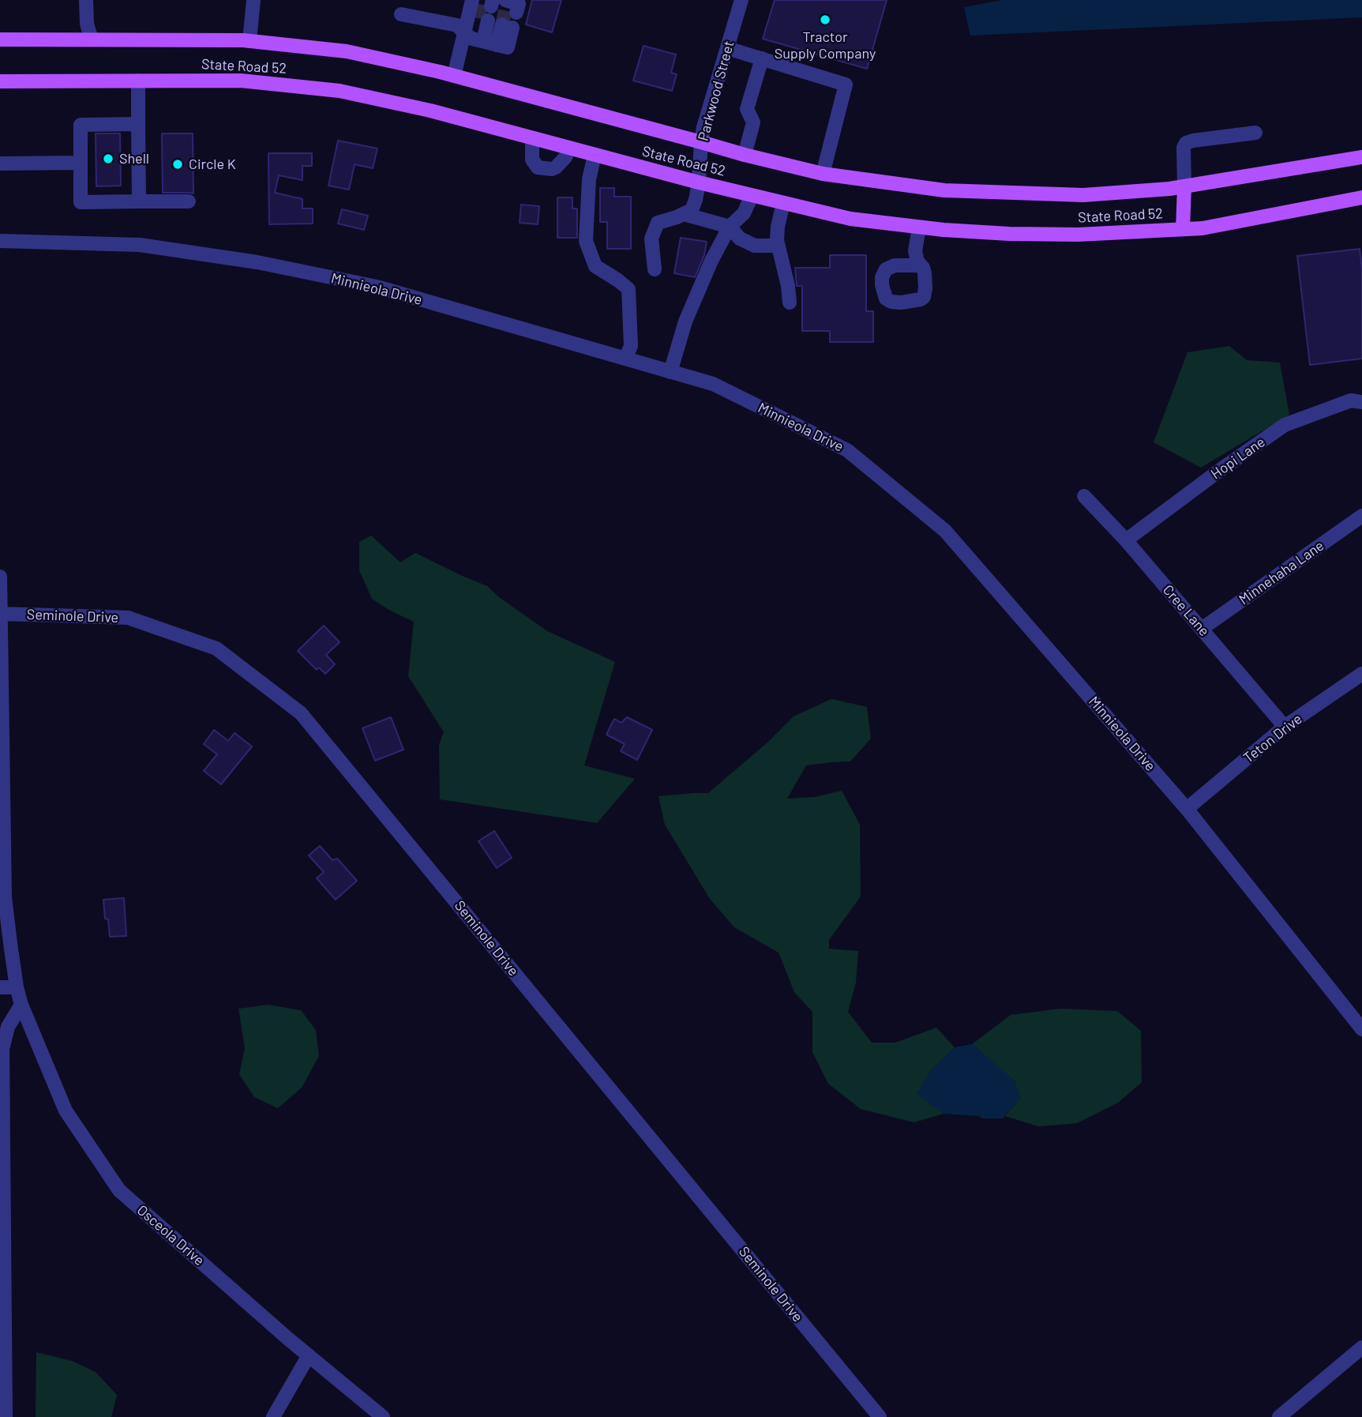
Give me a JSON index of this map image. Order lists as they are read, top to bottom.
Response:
{
  "streets": {
    "main road": ["State Road 52"],
    "street": [
      "Parkwood Street",
      "Minnieola Drive",
      "Hopi Lane",
      "Minnehaha Lane",
      "Cree Lane",
      "Seminole Drive",
      "Teton Drive",
      "Osceola Drive"
    ]
  },
  "crossings": [
    ["State Road 52", "Parkwood Street"],
    ["Minnieola Drive", "Teton Drive"],
    ["Hopi Lane", "Cree Lane"],
    ["Minnehaha Lane", "Cree Lane"],
    ["Cree Lane", "Teton Drive"],
    ["Seminole Drive", "Osceola Drive"]
  ],
  "places": ["Tractor Supply Company", "Shell", "Circle K"]
}
